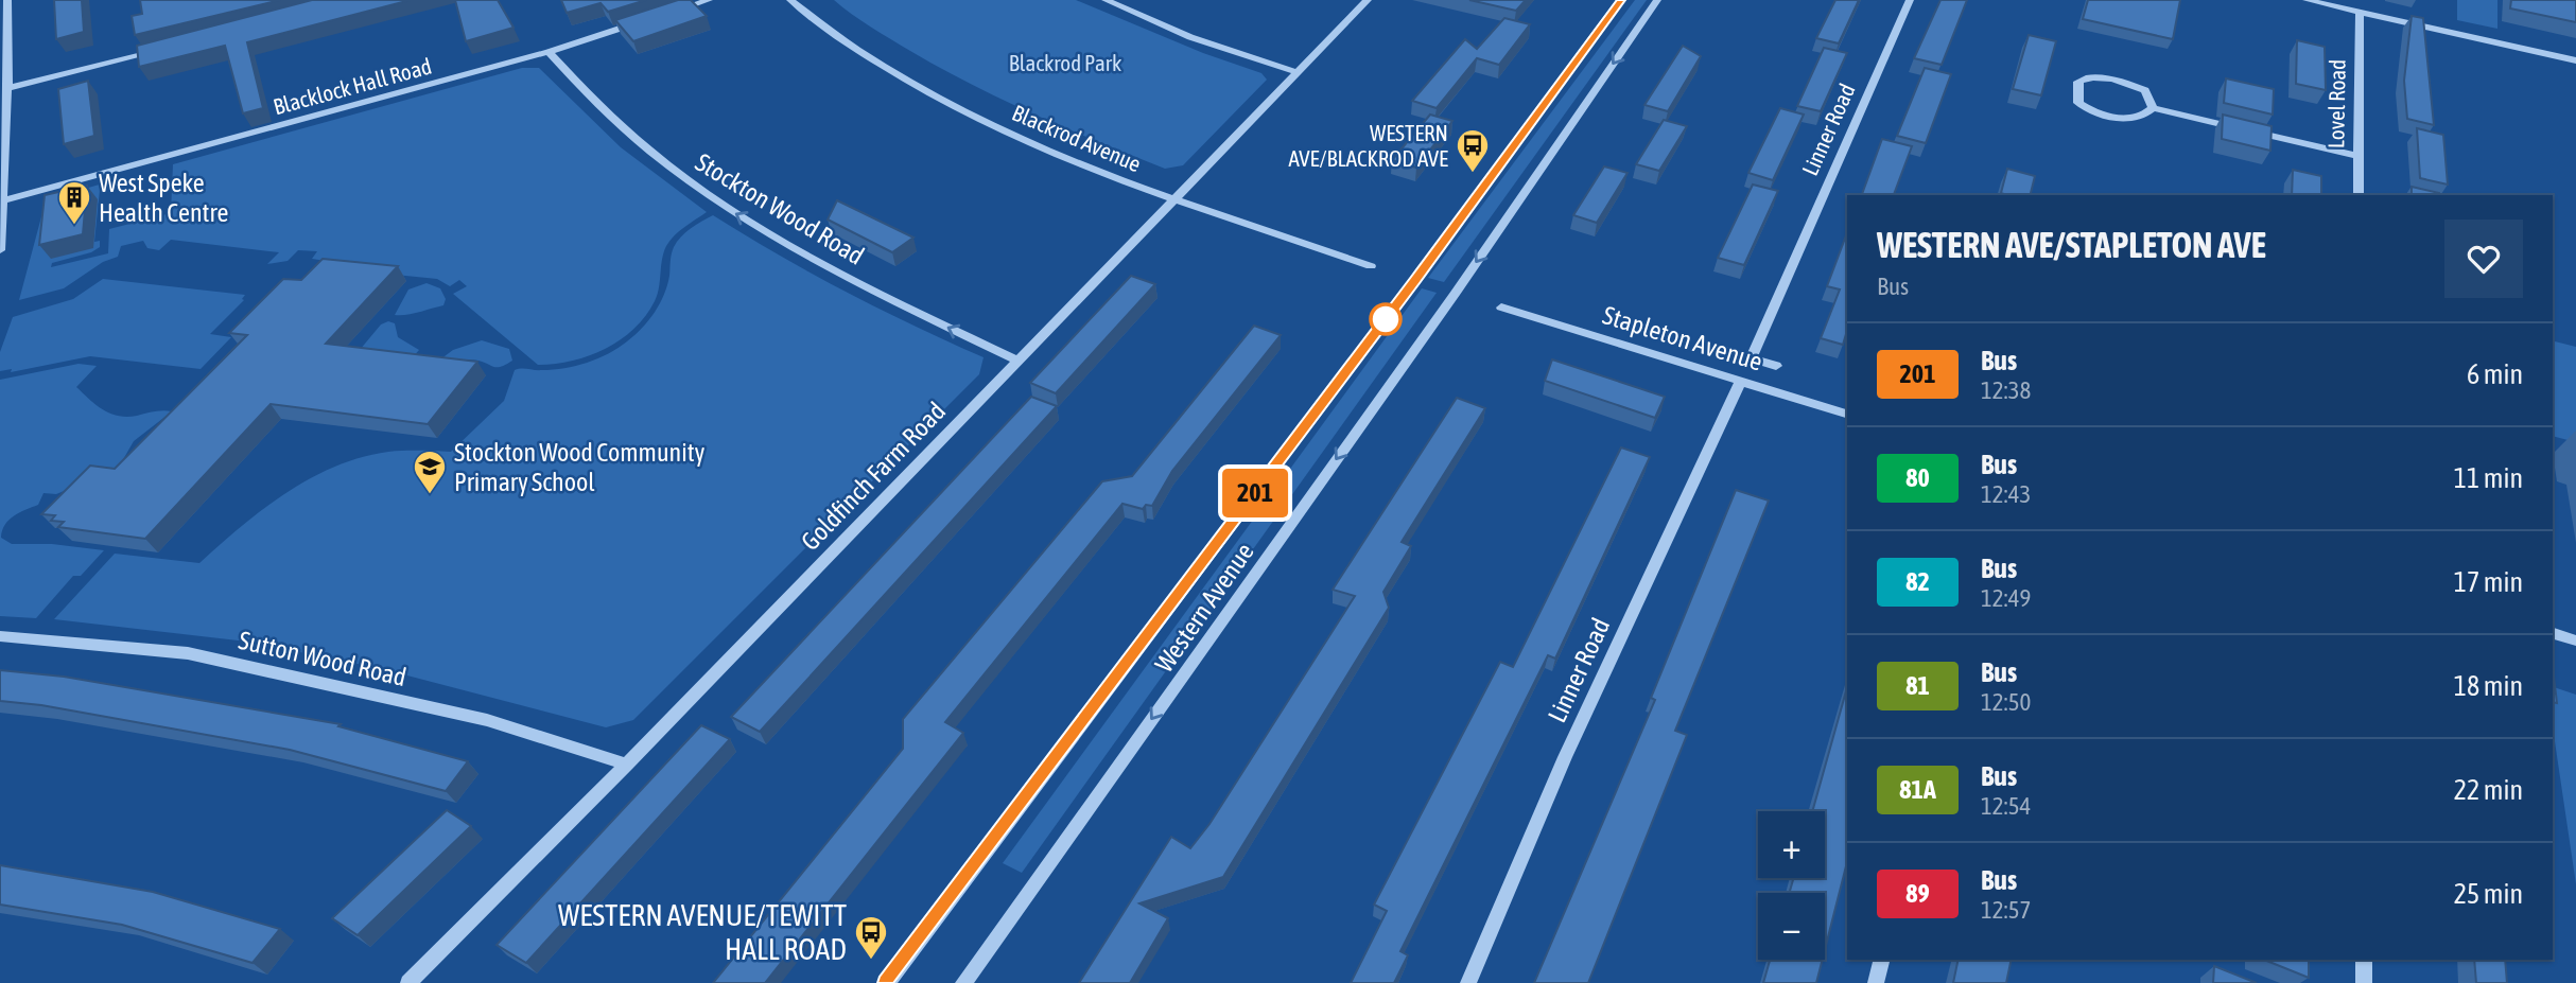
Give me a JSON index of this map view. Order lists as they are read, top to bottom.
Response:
{
  "streets": {
    "street": [
      "Blacklock Hall Road",
      "Lovel Road",
      "Linner Road",
      "Blackrod Avenue",
      "Stockton Wood Road",
      "Stapleton Avenue",
      "Goldfinch Farm Road",
      "Western Avenue",
      "Sutton Wood Road"
    ]
  },
  "crossings": [
    ["Blacklock Hall Road", "Stockton Wood Road"],
    ["Linner Road", "Stapleton Avenue"],
    ["Blackrod Avenue", "Goldfinch Farm Road"],
    ["Stockton Wood Road", "Goldfinch Farm Road"],
    ["Goldfinch Farm Road", "Sutton Wood Road"]
  ],
  "one_way": ["Stockton Wood Road"],
  "parks": ["Blackrod Park"],
  "places": {
    "bus stop": ["WESTERN AVE/BLACKROD AVE", "WESTERN AVENUE/TEWITT HALL ROAD"],
    "building": ["West Speke Health Centre"],
    "school or university": ["Stockton Wood Community Primary School"]
  },
  "lines": ["bus line 201"],
  "page": {
    "on_map": "201",
    "heading": ["WESTERN AVE/STAPLETON AVE", "Bus"],
    "list": [
      {
        "mark": "201",
        "name": "Bus",
        "note": "12:38",
        "value": "6 min"
      },
      {
        "mark": "80",
        "name": "Bus",
        "note": "12:43",
        "value": "11 min"
      },
      {
        "mark": "82",
        "name": "Bus",
        "note": "12:49",
        "value": "17 min"
      },
      {
        "mark": "81",
        "name": "Bus",
        "note": "12:50",
        "value": "18 min"
      },
      {
        "mark": "81A",
        "name": "Bus",
        "note": "12:54",
        "value": "22 min"
      },
      {
        "mark": "89",
        "name": "Bus",
        "note": "12:57",
        "value": "25 min"
      }
    ],
    "map_buttons": ["+", "−"]
  }
}
